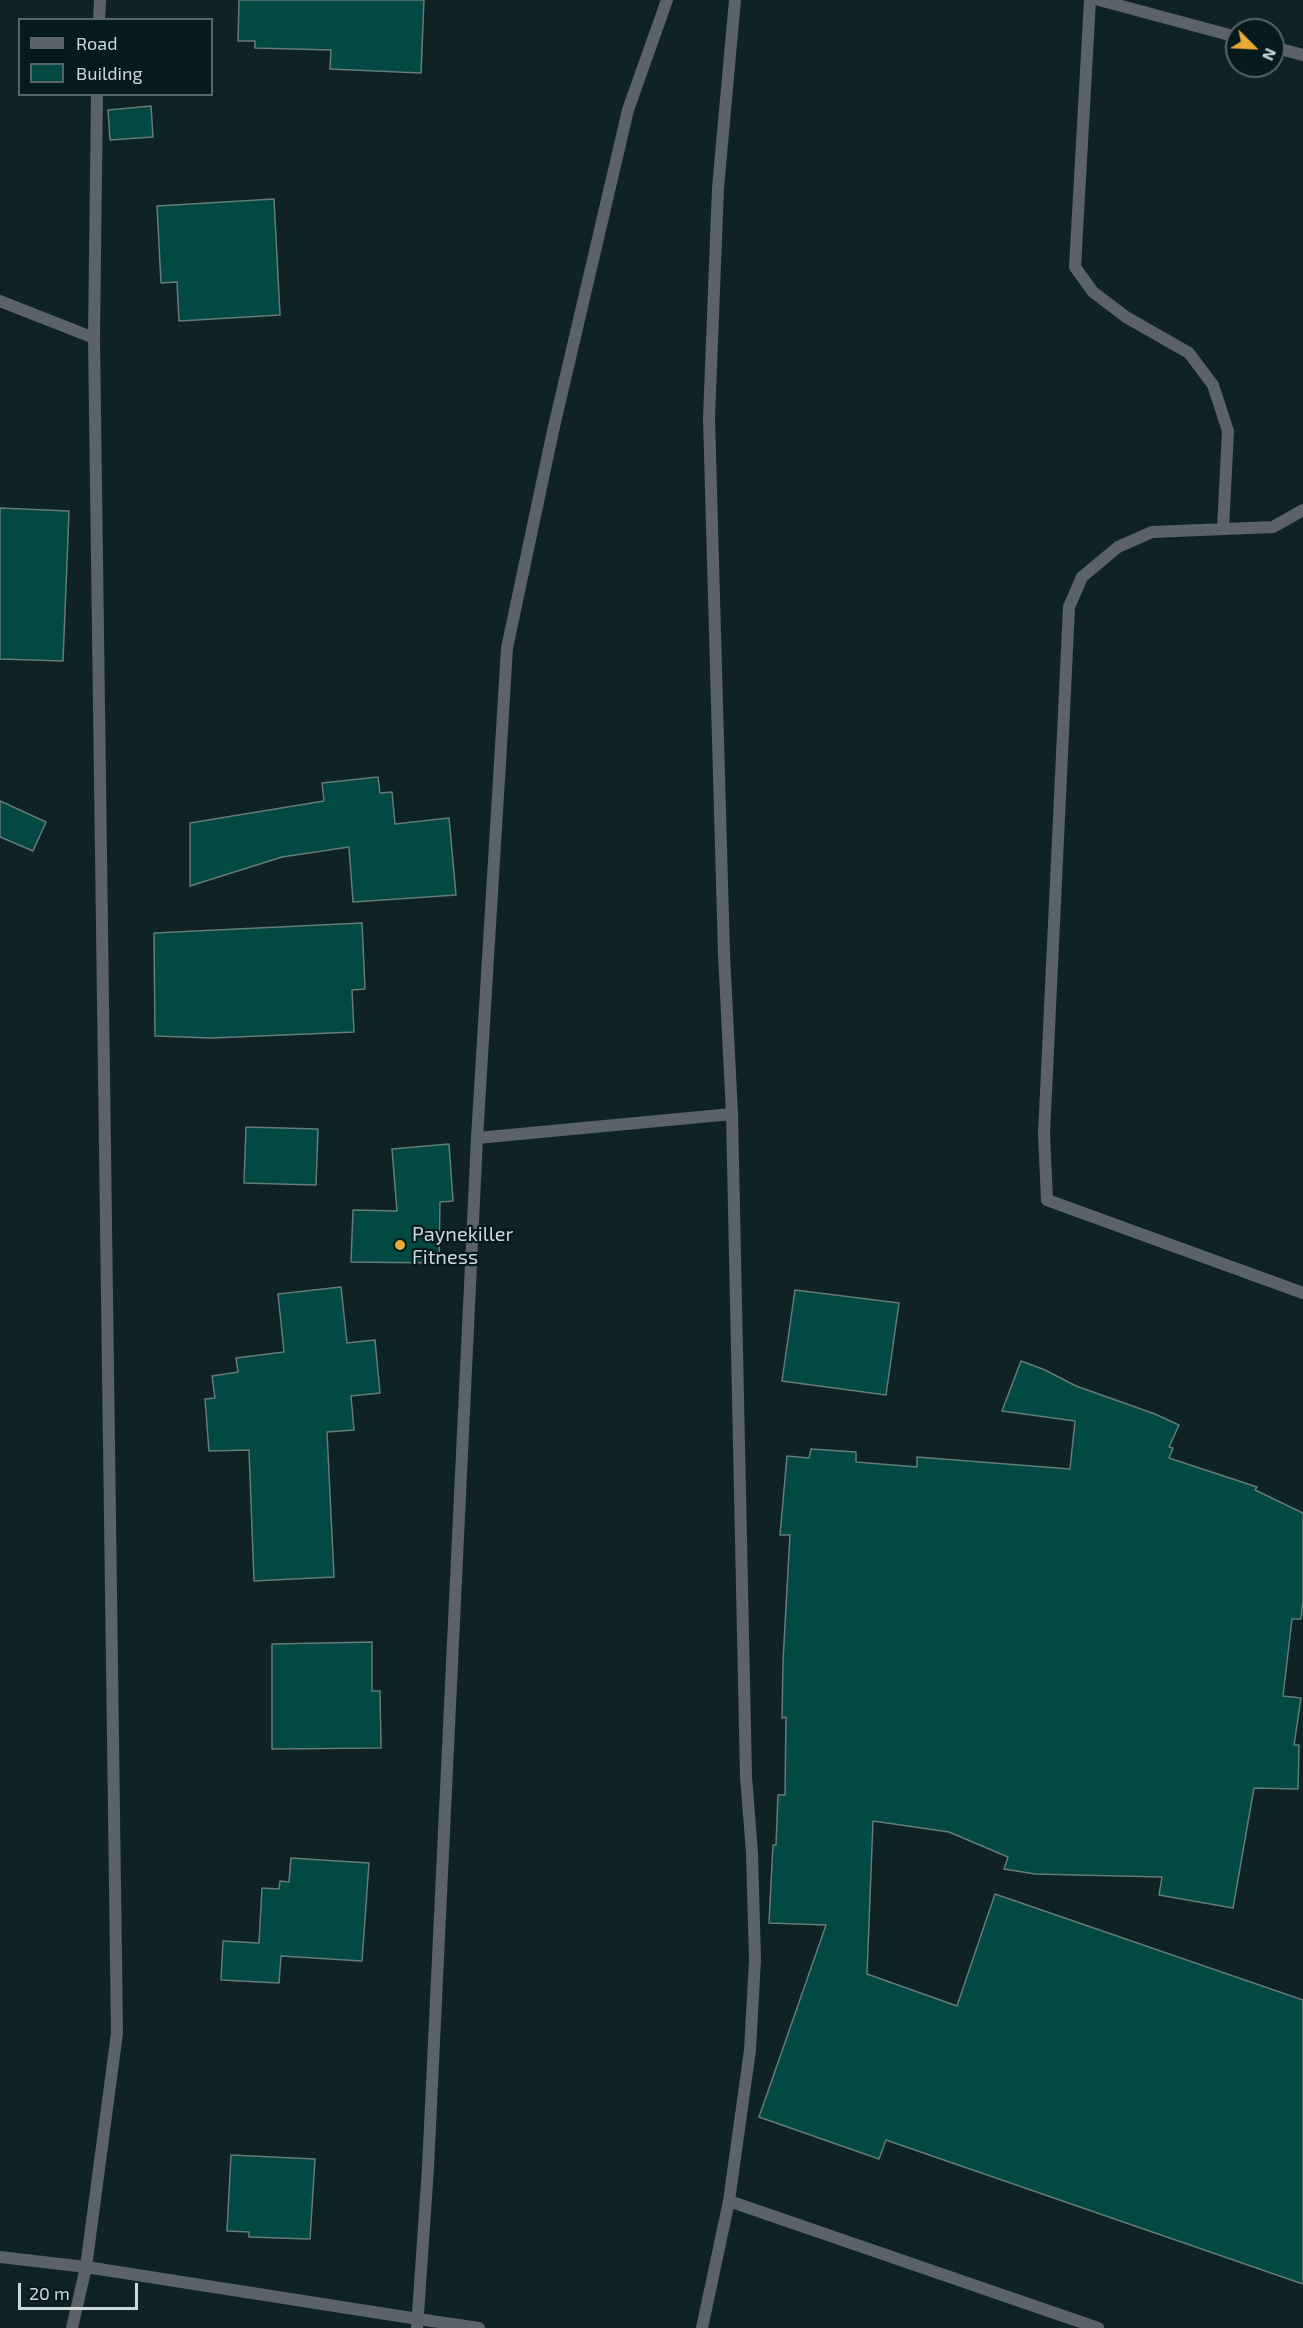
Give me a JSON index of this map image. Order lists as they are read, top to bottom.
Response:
{
  "places": ["Paynekiller Fitness"],
  "legend": ["Road", "Building"],
  "scale_bar": "20 m",
  "north": "bottom right"
}
